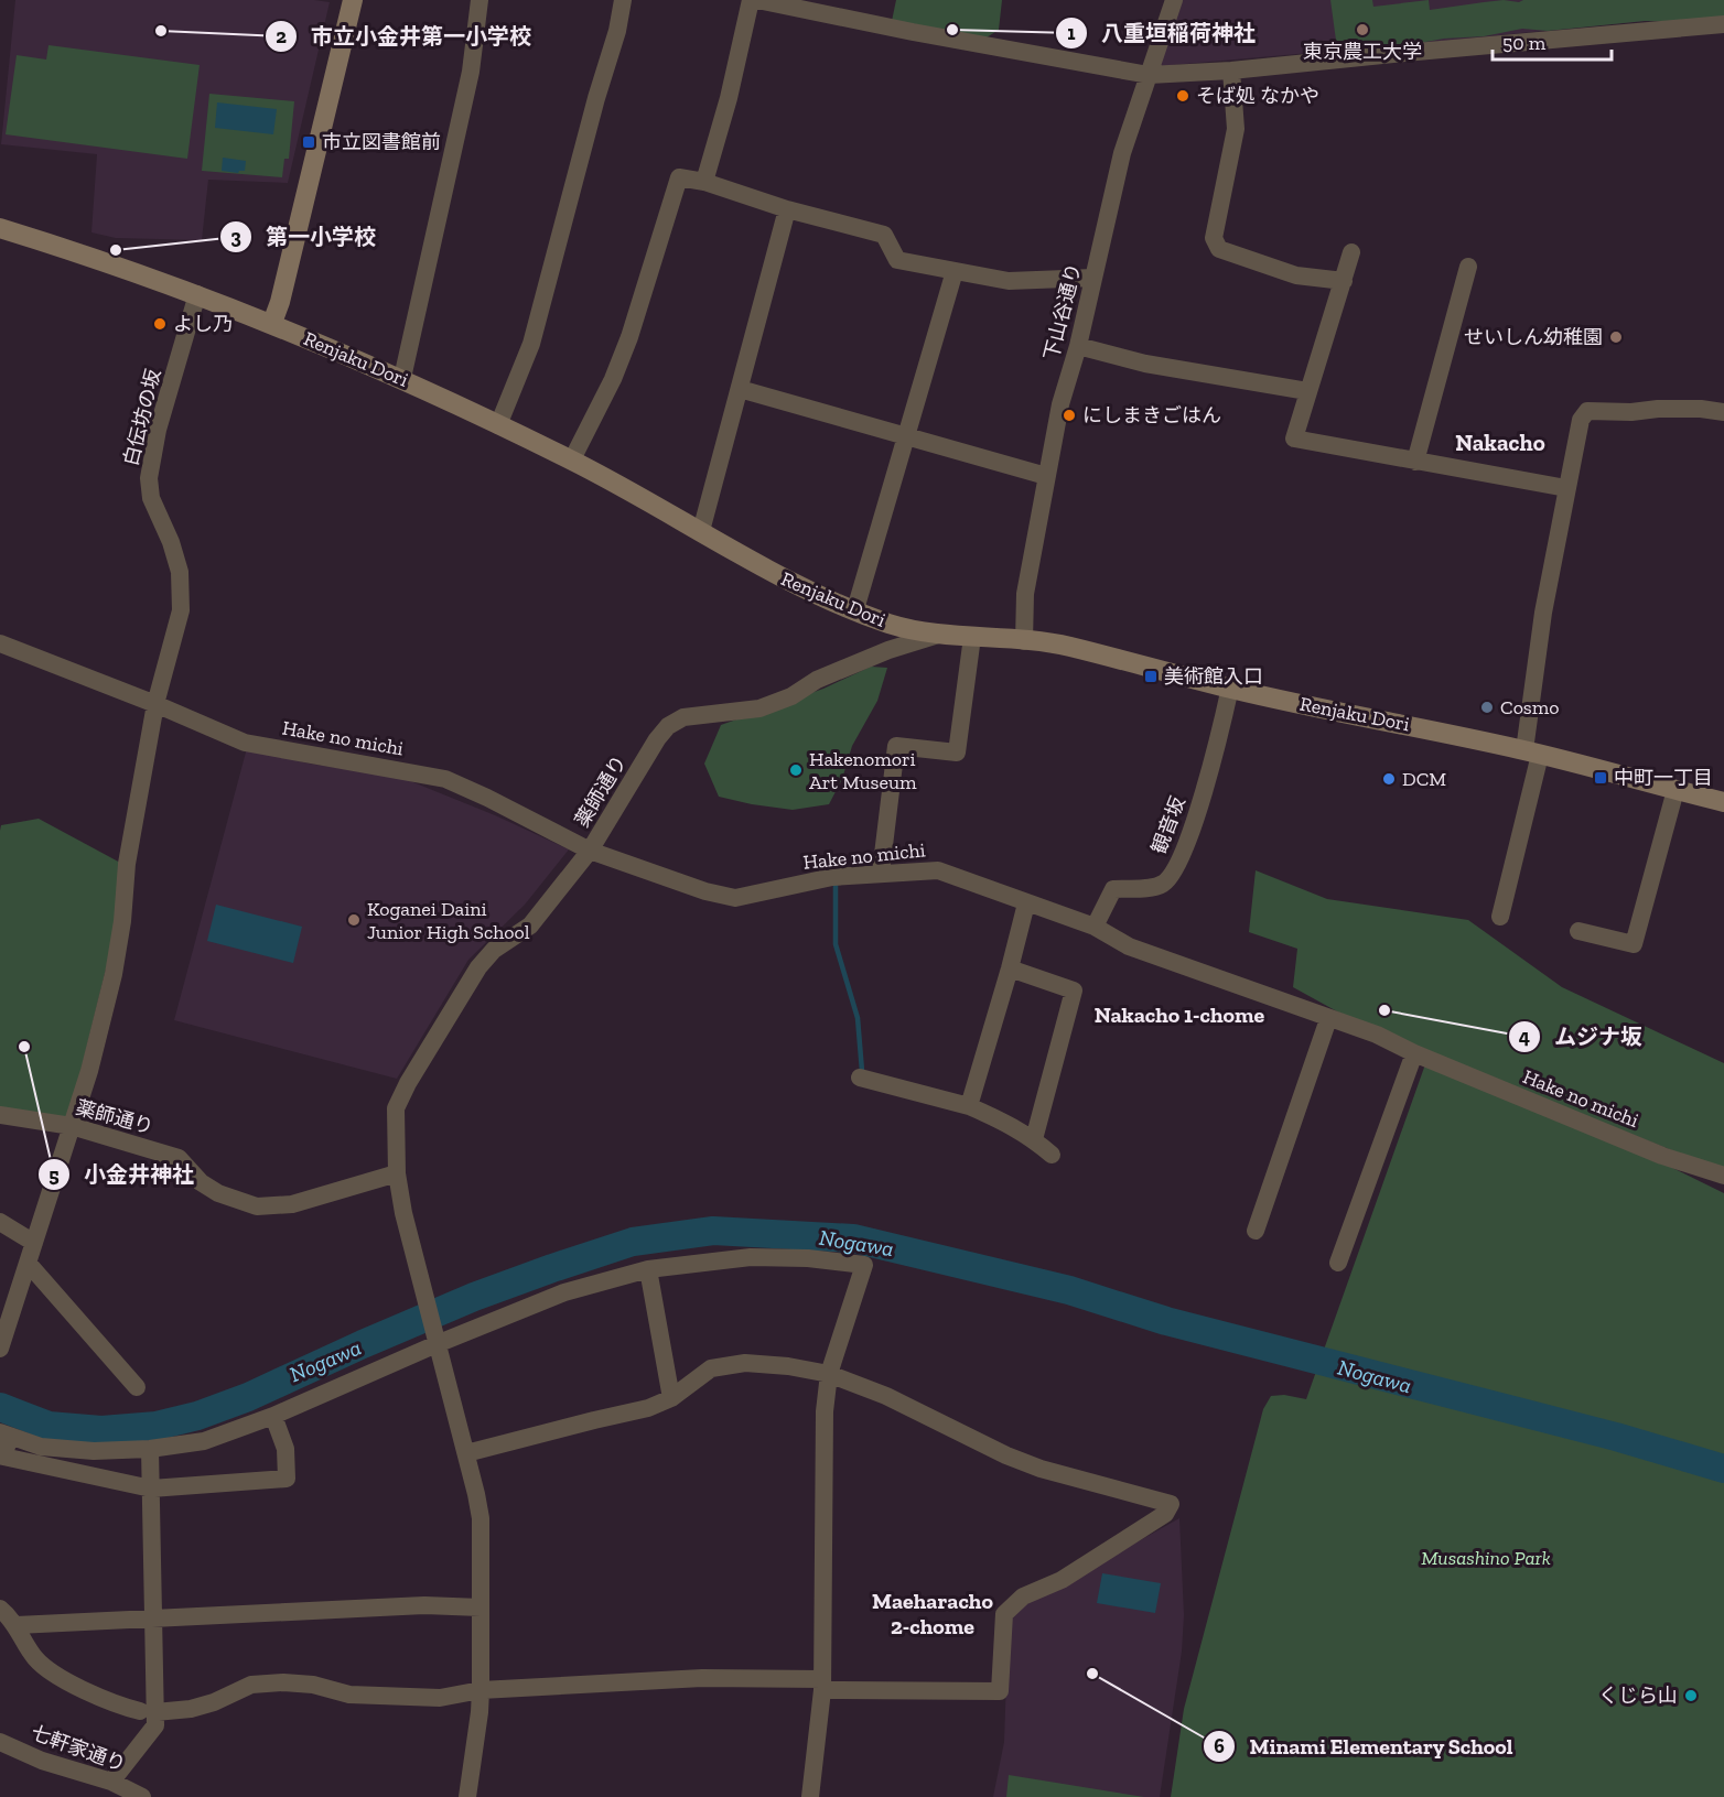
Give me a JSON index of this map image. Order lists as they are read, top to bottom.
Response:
{
  "streets": {
    "main road": ["Renjaku Dori"],
    "street": [
      "下山谷通り",
      "白伝坊の坂",
      "Hake no michi",
      "薬師通り",
      "観音坂",
      "七軒家通り"
    ]
  },
  "crossings": [
    ["下山谷通り", "Renjaku Dori"],
    ["Renjaku Dori", "白伝坊の坂"],
    ["Renjaku Dori", "薬師通り"],
    ["Renjaku Dori", "観音坂"],
    ["白伝坊の坂", "Hake no michi"],
    ["白伝坊の坂", "薬師通り"],
    ["Hake no michi", "薬師通り"],
    ["Hake no michi", "観音坂"]
  ],
  "districts": ["Nakacho", "Nakacho 1-chome", "Maeharacho 2-chome"],
  "water": ["Nogawa"],
  "parks": ["Musashino Park"],
  "places": {
    "other": [
      "八重垣稲荷神社",
      "東京農工大学",
      "市立小金井第一小学校",
      "そば処 なかや",
      "第一小学校",
      "よし乃",
      "せいしん幼稚園",
      "にしまきごはん",
      "Cosmo",
      "Hakenomori Art Museum",
      "DCM",
      "Koganei Daini Junior High School",
      "ムジナ坂",
      "小金井神社",
      "Minami Elementary School",
      "くじら山"
    ],
    "transit": ["市立図書館前", "美術館入口", "中町一丁目"]
  },
  "scale_bar": "50 m"
}
